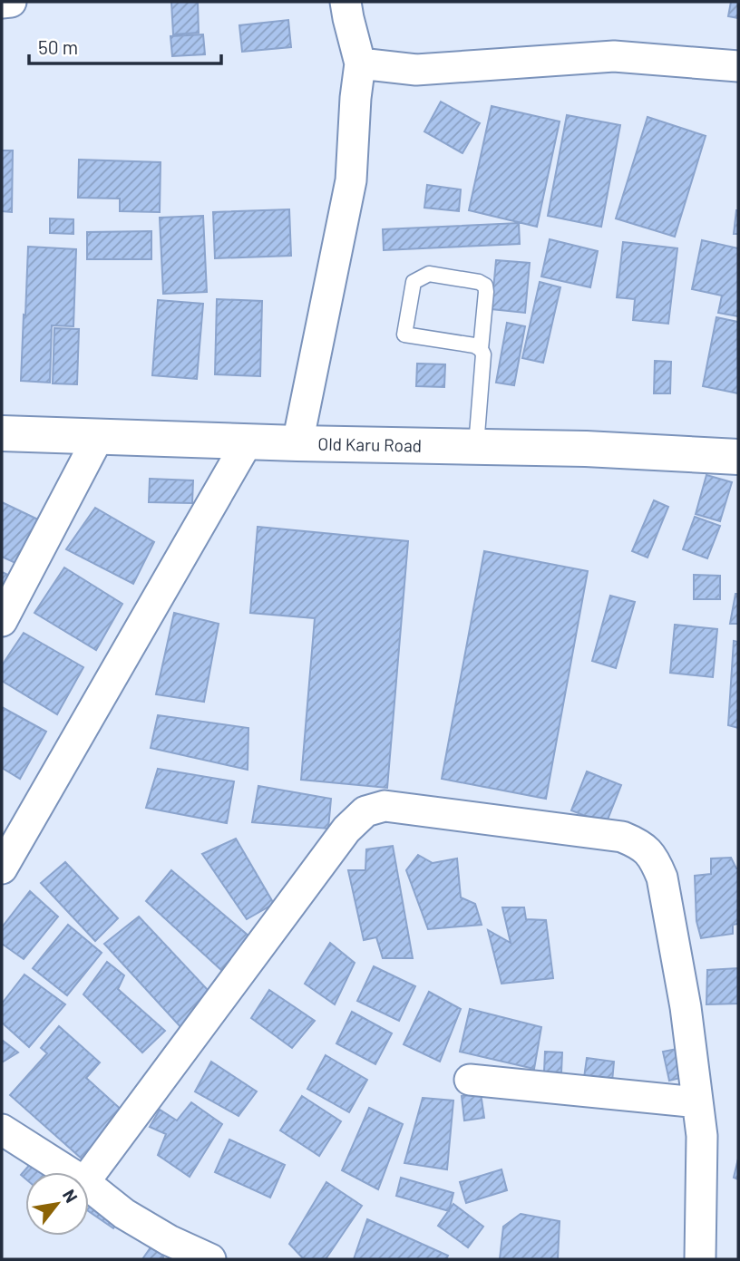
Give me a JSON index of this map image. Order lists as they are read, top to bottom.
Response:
{
  "streets": {
    "main road": ["Old Karu Road"]
  },
  "scale_bar": "50 m",
  "north": "top right"
}
